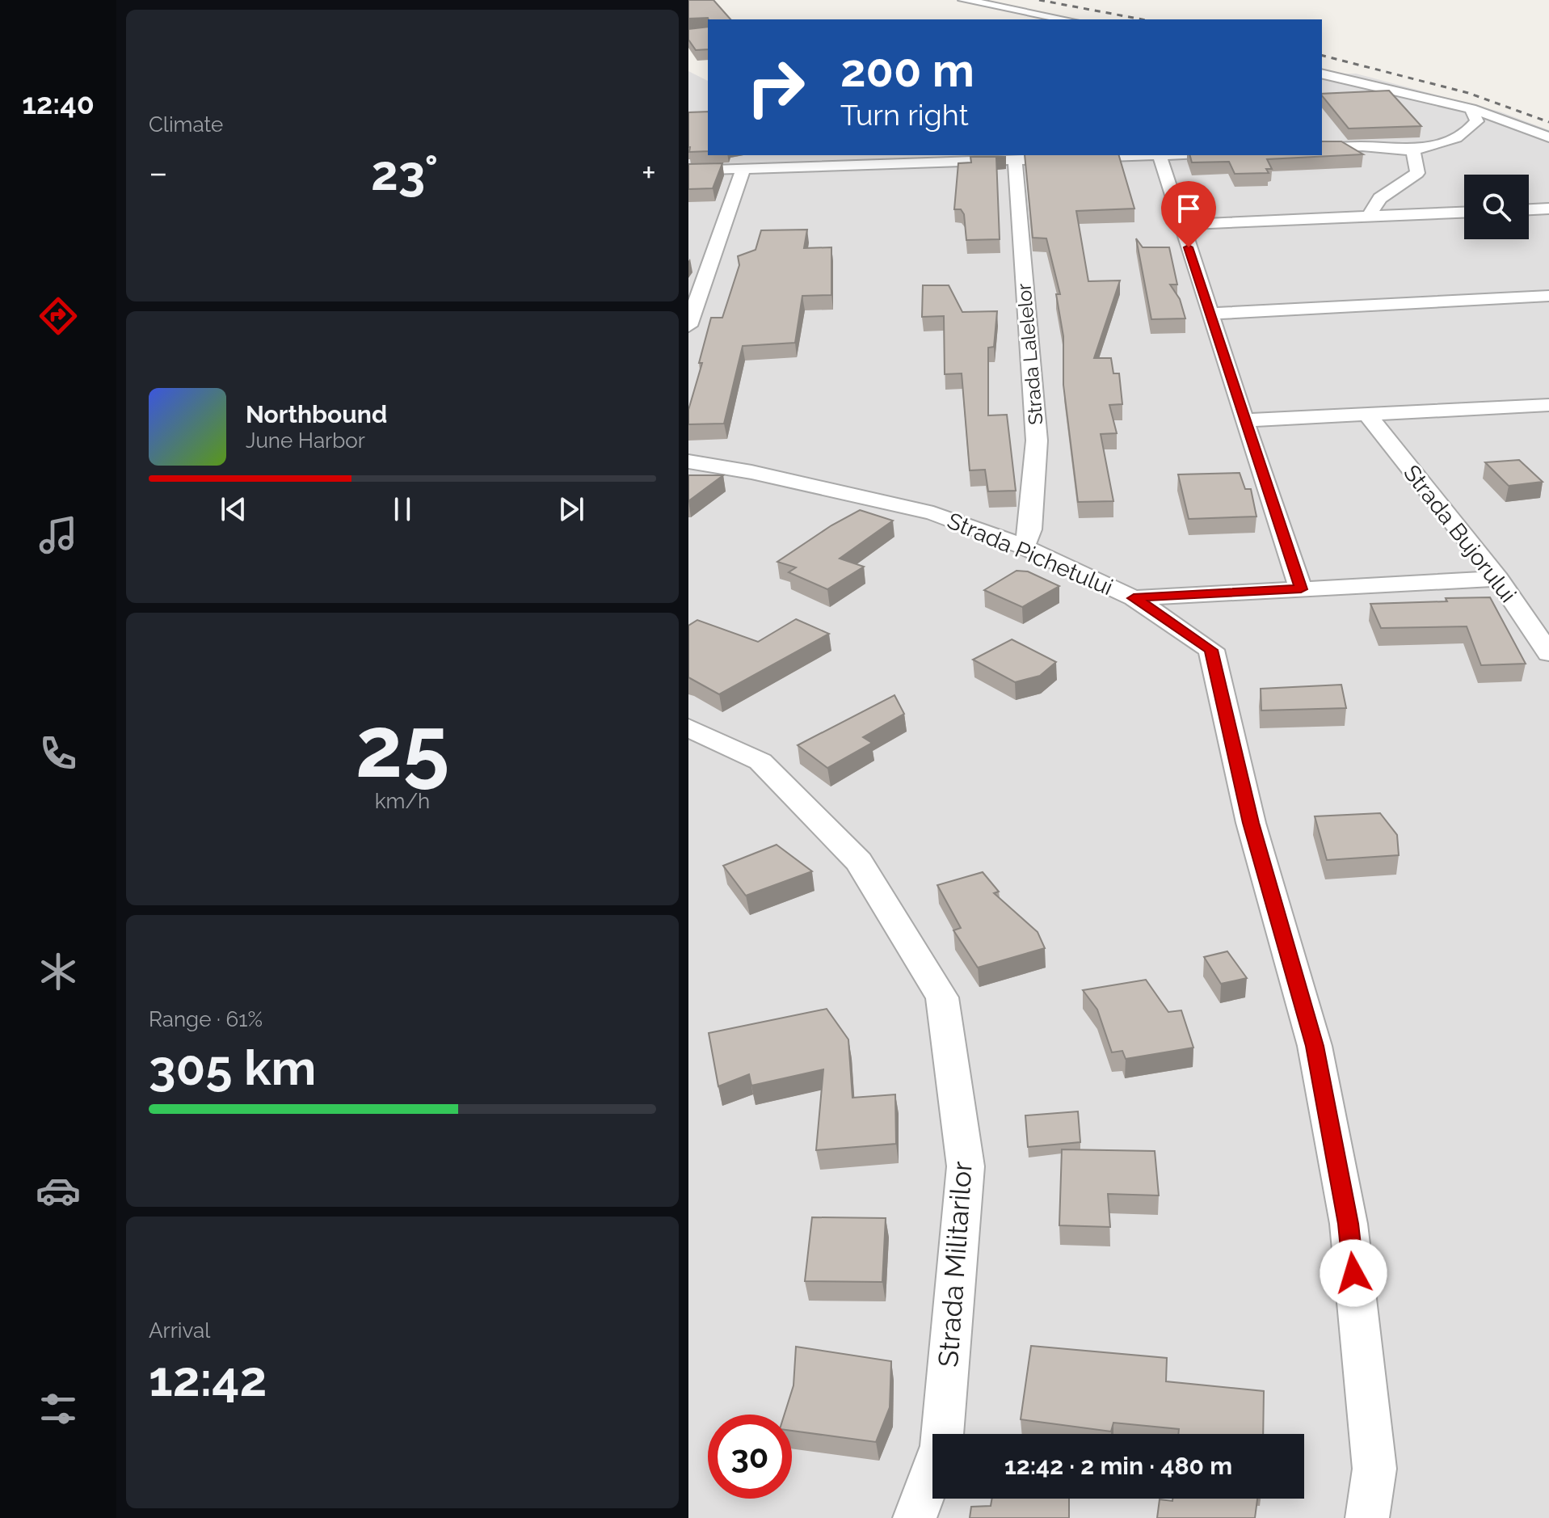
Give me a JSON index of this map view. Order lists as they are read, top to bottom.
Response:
{
  "streets": {
    "street": [
      "Strada Lalelelor",
      "Strada Bujorului",
      "Strada Pichetului",
      "Strada Militarilor"
    ]
  },
  "crossings": [
    ["Strada Lalelelor", "Strada Pichetului"]
  ],
  "page": {
    "tabs": "12:40",
    "tile": [
      "Climate",
      ["25", "km/h"],
      ["Range · 61%", "305 km"],
      ["Arrival", "12:42"]
    ],
    "turn": ["200 m", "Turn right"],
    "heat": ["−", "23°", "+"],
    "song": ["Northbound", "June Harbor"],
    "limit": "30",
    "trip": "12:42 · 2 min · 480 m"
  }
}
